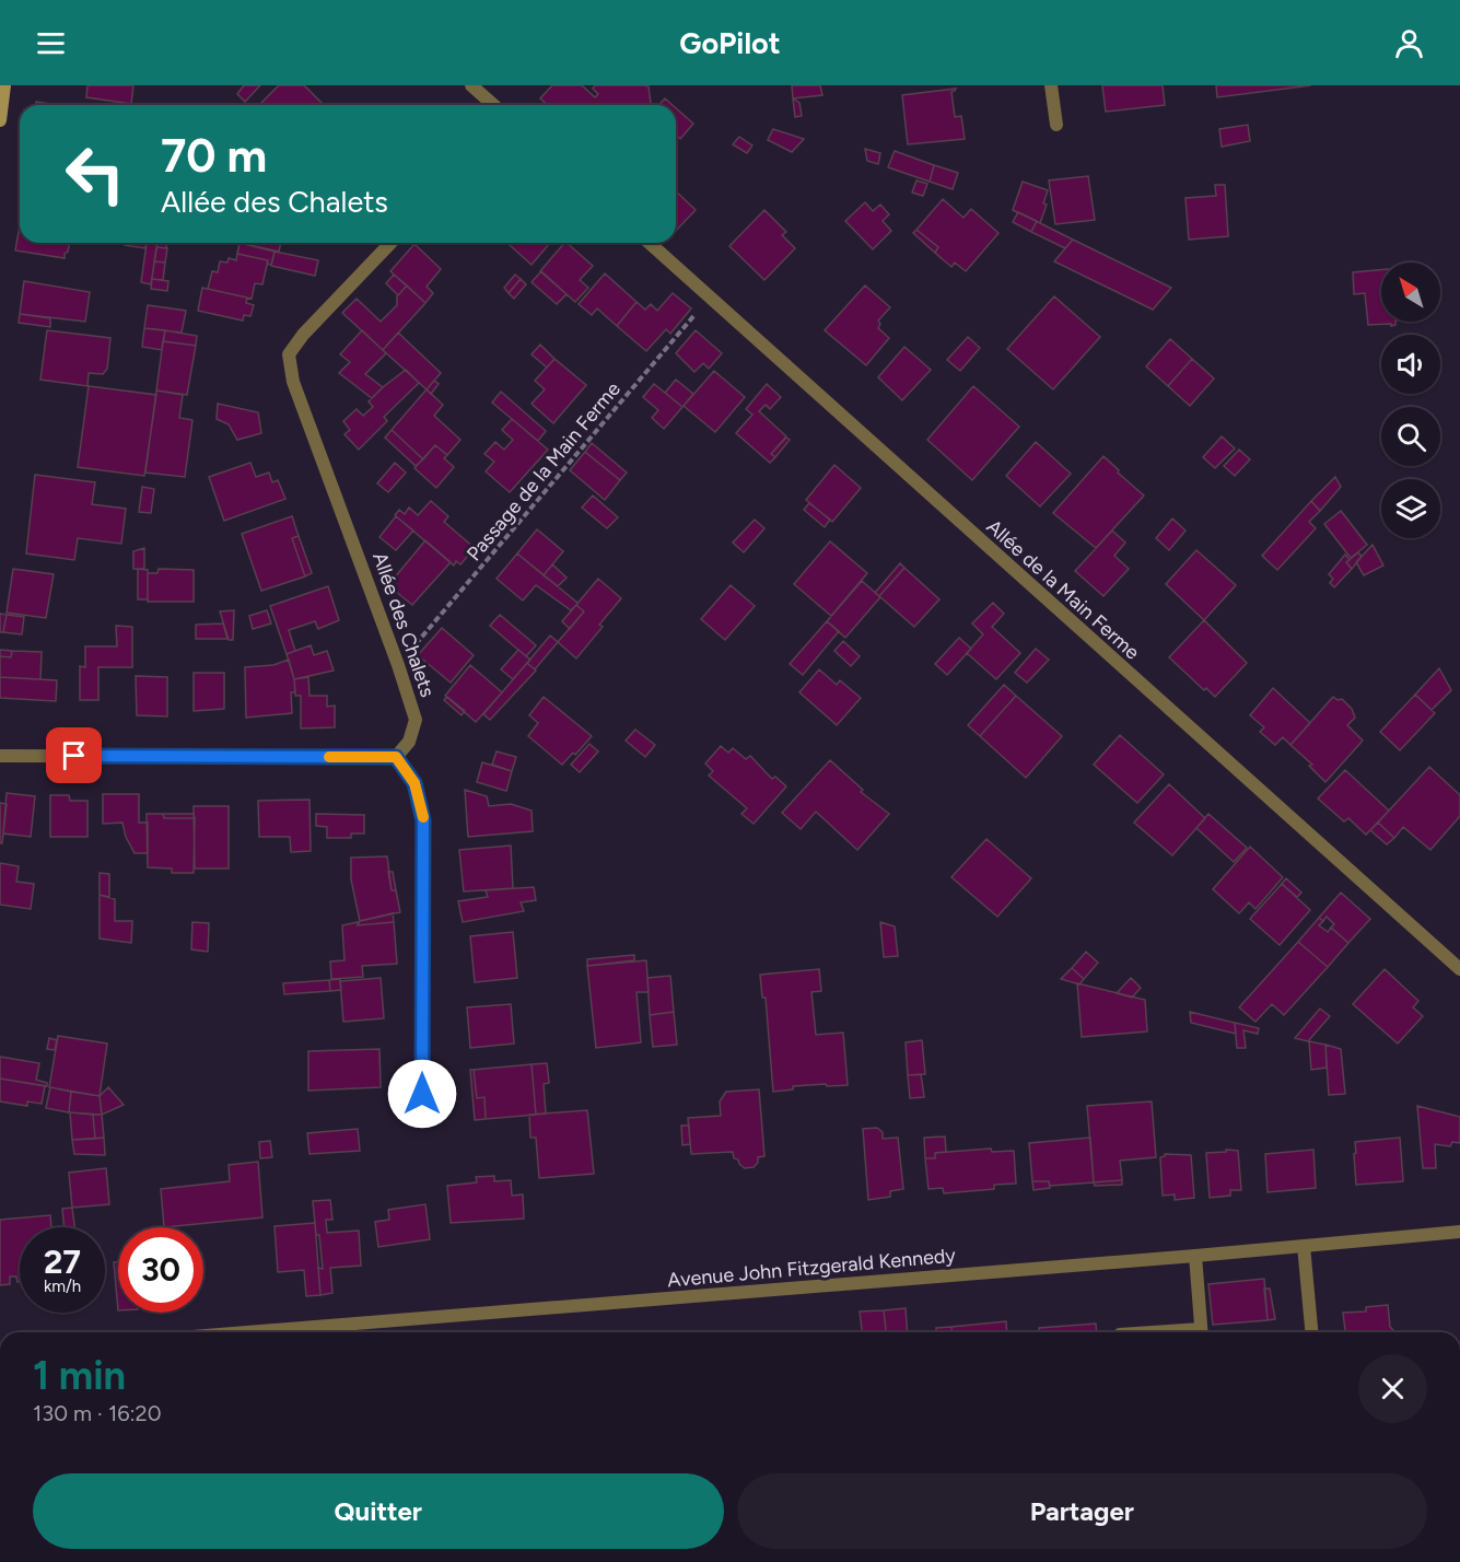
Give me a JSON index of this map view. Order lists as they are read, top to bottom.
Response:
{
  "streets": {
    "street": ["Allée de la Main Ferme", "Allée des Chalets", "Avenue John Fitzgerald Kennedy"],
    "path": ["Passage de la Main Ferme"]
  },
  "crossings": [
    ["Passage de la Main Ferme", "Allée de la Main Ferme"],
    ["Passage de la Main Ferme", "Allée des Chalets"]
  ],
  "north": "top left",
  "page": {
    "header": "GoPilot",
    "turn": ["70 m", "Allée des Chalets"],
    "speed": "27 km/h",
    "limit": "30",
    "heading": ["1 min", "130 m · 16:20"],
    "buttons": ["Quitter", "Partager"]
  }
}
